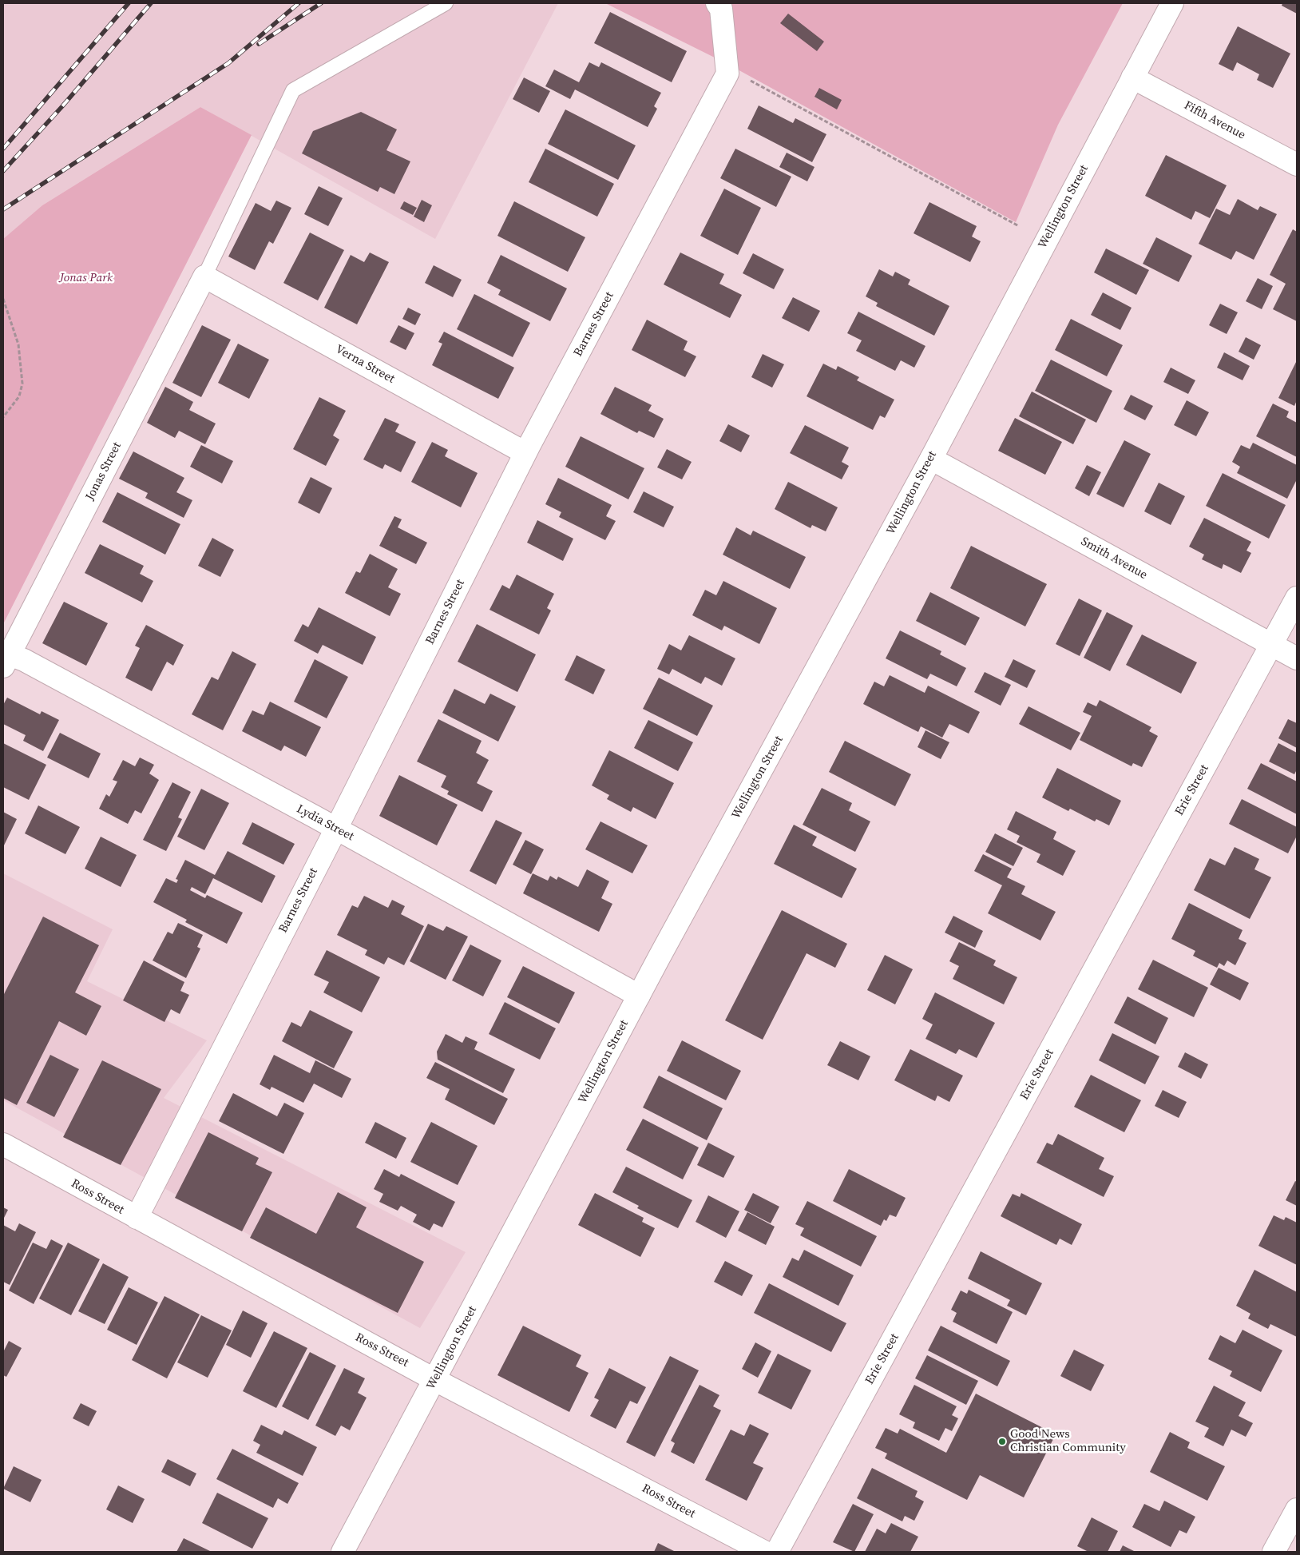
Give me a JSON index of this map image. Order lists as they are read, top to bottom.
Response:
{
  "streets": {
    "street": [
      "Fifth Avenue",
      "Wellington Street",
      "Barnes Street",
      "Verna Street",
      "Jonas Street",
      "Smith Avenue",
      "Erie Street",
      "Lydia Street",
      "Ross Street"
    ]
  },
  "crossings": [
    ["Fifth Avenue", "Wellington Street"],
    ["Wellington Street", "Smith Avenue"],
    ["Wellington Street", "Lydia Street"],
    ["Wellington Street", "Ross Street"],
    ["Barnes Street", "Verna Street"],
    ["Barnes Street", "Lydia Street"],
    ["Barnes Street", "Ross Street"],
    ["Verna Street", "Jonas Street"],
    ["Jonas Street", "Lydia Street"],
    ["Smith Avenue", "Erie Street"]
  ],
  "parks": ["Jonas Park"],
  "places": ["Good News Christian Community"]
}
